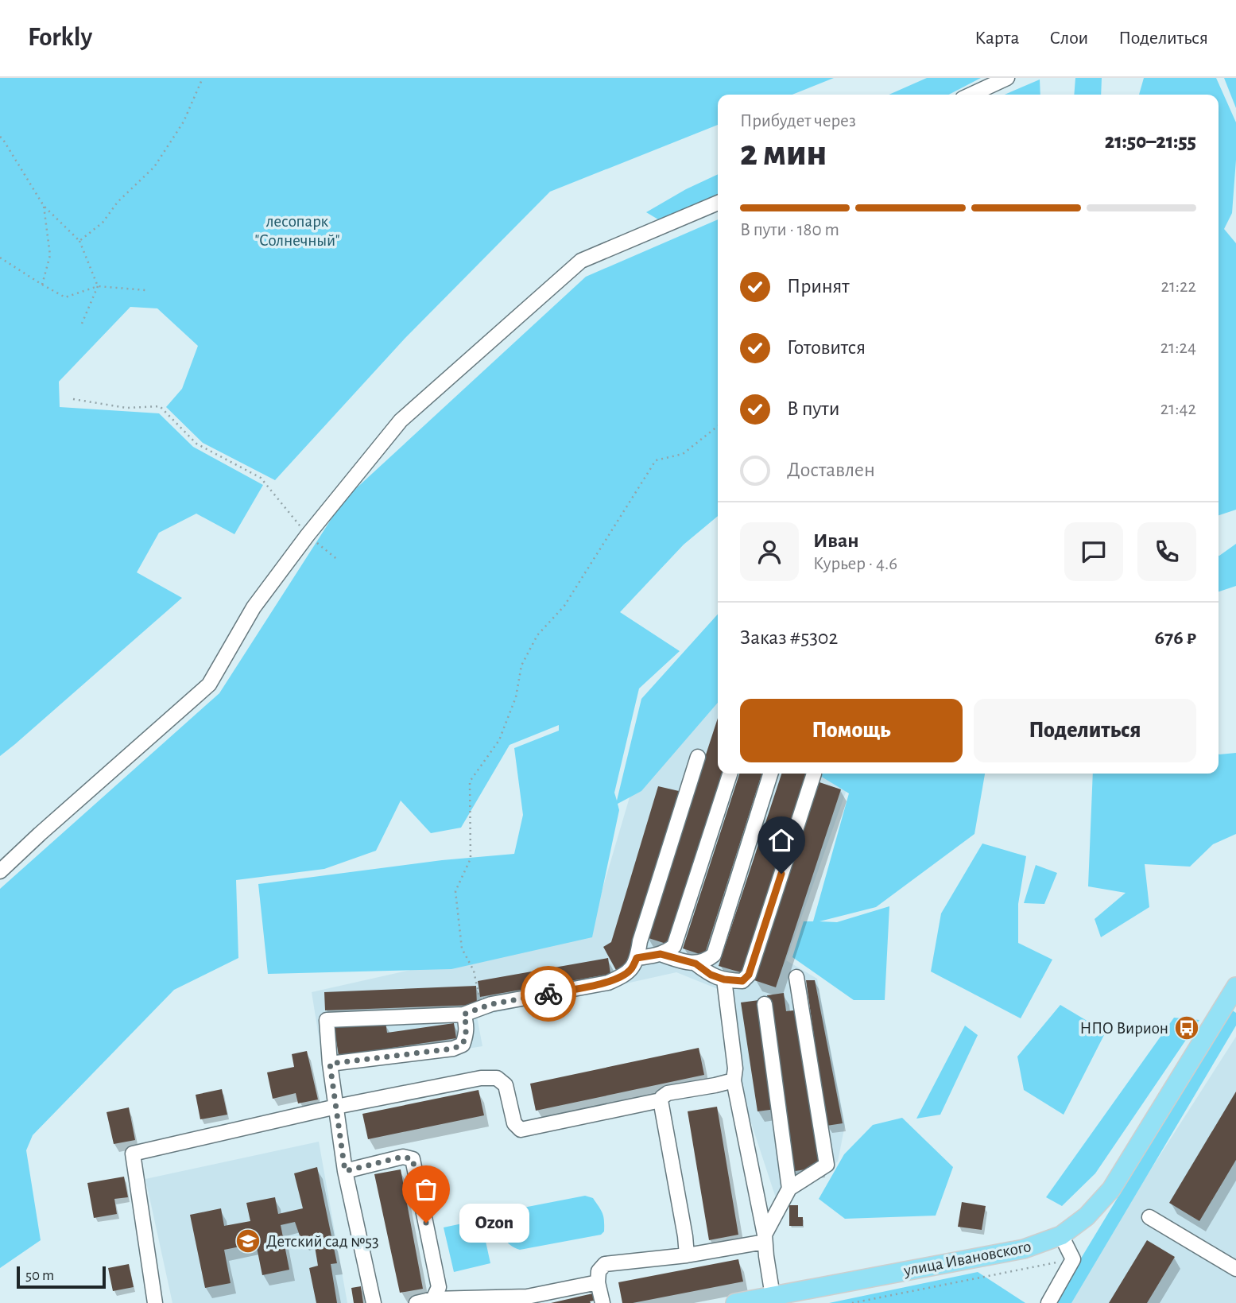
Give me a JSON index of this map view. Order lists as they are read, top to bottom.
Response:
{
  "streets": {
    "main road": ["улица Ивановского"]
  },
  "parks": ["лесопарк \"Солнечный\""],
  "places": {
    "bus stop": ["НПО Вирион"],
    "other": ["Ozon"],
    "school or university": ["Детский сад №53"]
  },
  "scale_bar": "50 m",
  "page": {
    "header": "Forkly",
    "nav": ["Карта", "Слои", "Поделиться"],
    "heading": ["2 мин", "Прибудет через", "21:50–21:55"],
    "panel": [
      "Иван",
      "Курьер · 4.6",
      "Заказ #5302",
      "676 ₽"
    ],
    "bar": "В пути · 180 m",
    "list": [
      ["Принят", "21:22"],
      ["Готовится", "21:24"],
      ["В пути", "21:42"],
      "Доставлен"
    ],
    "buttons": ["Помощь", "Поделиться"],
    "bubble": "Ozon",
    "scale": "50 m"
  }
}
